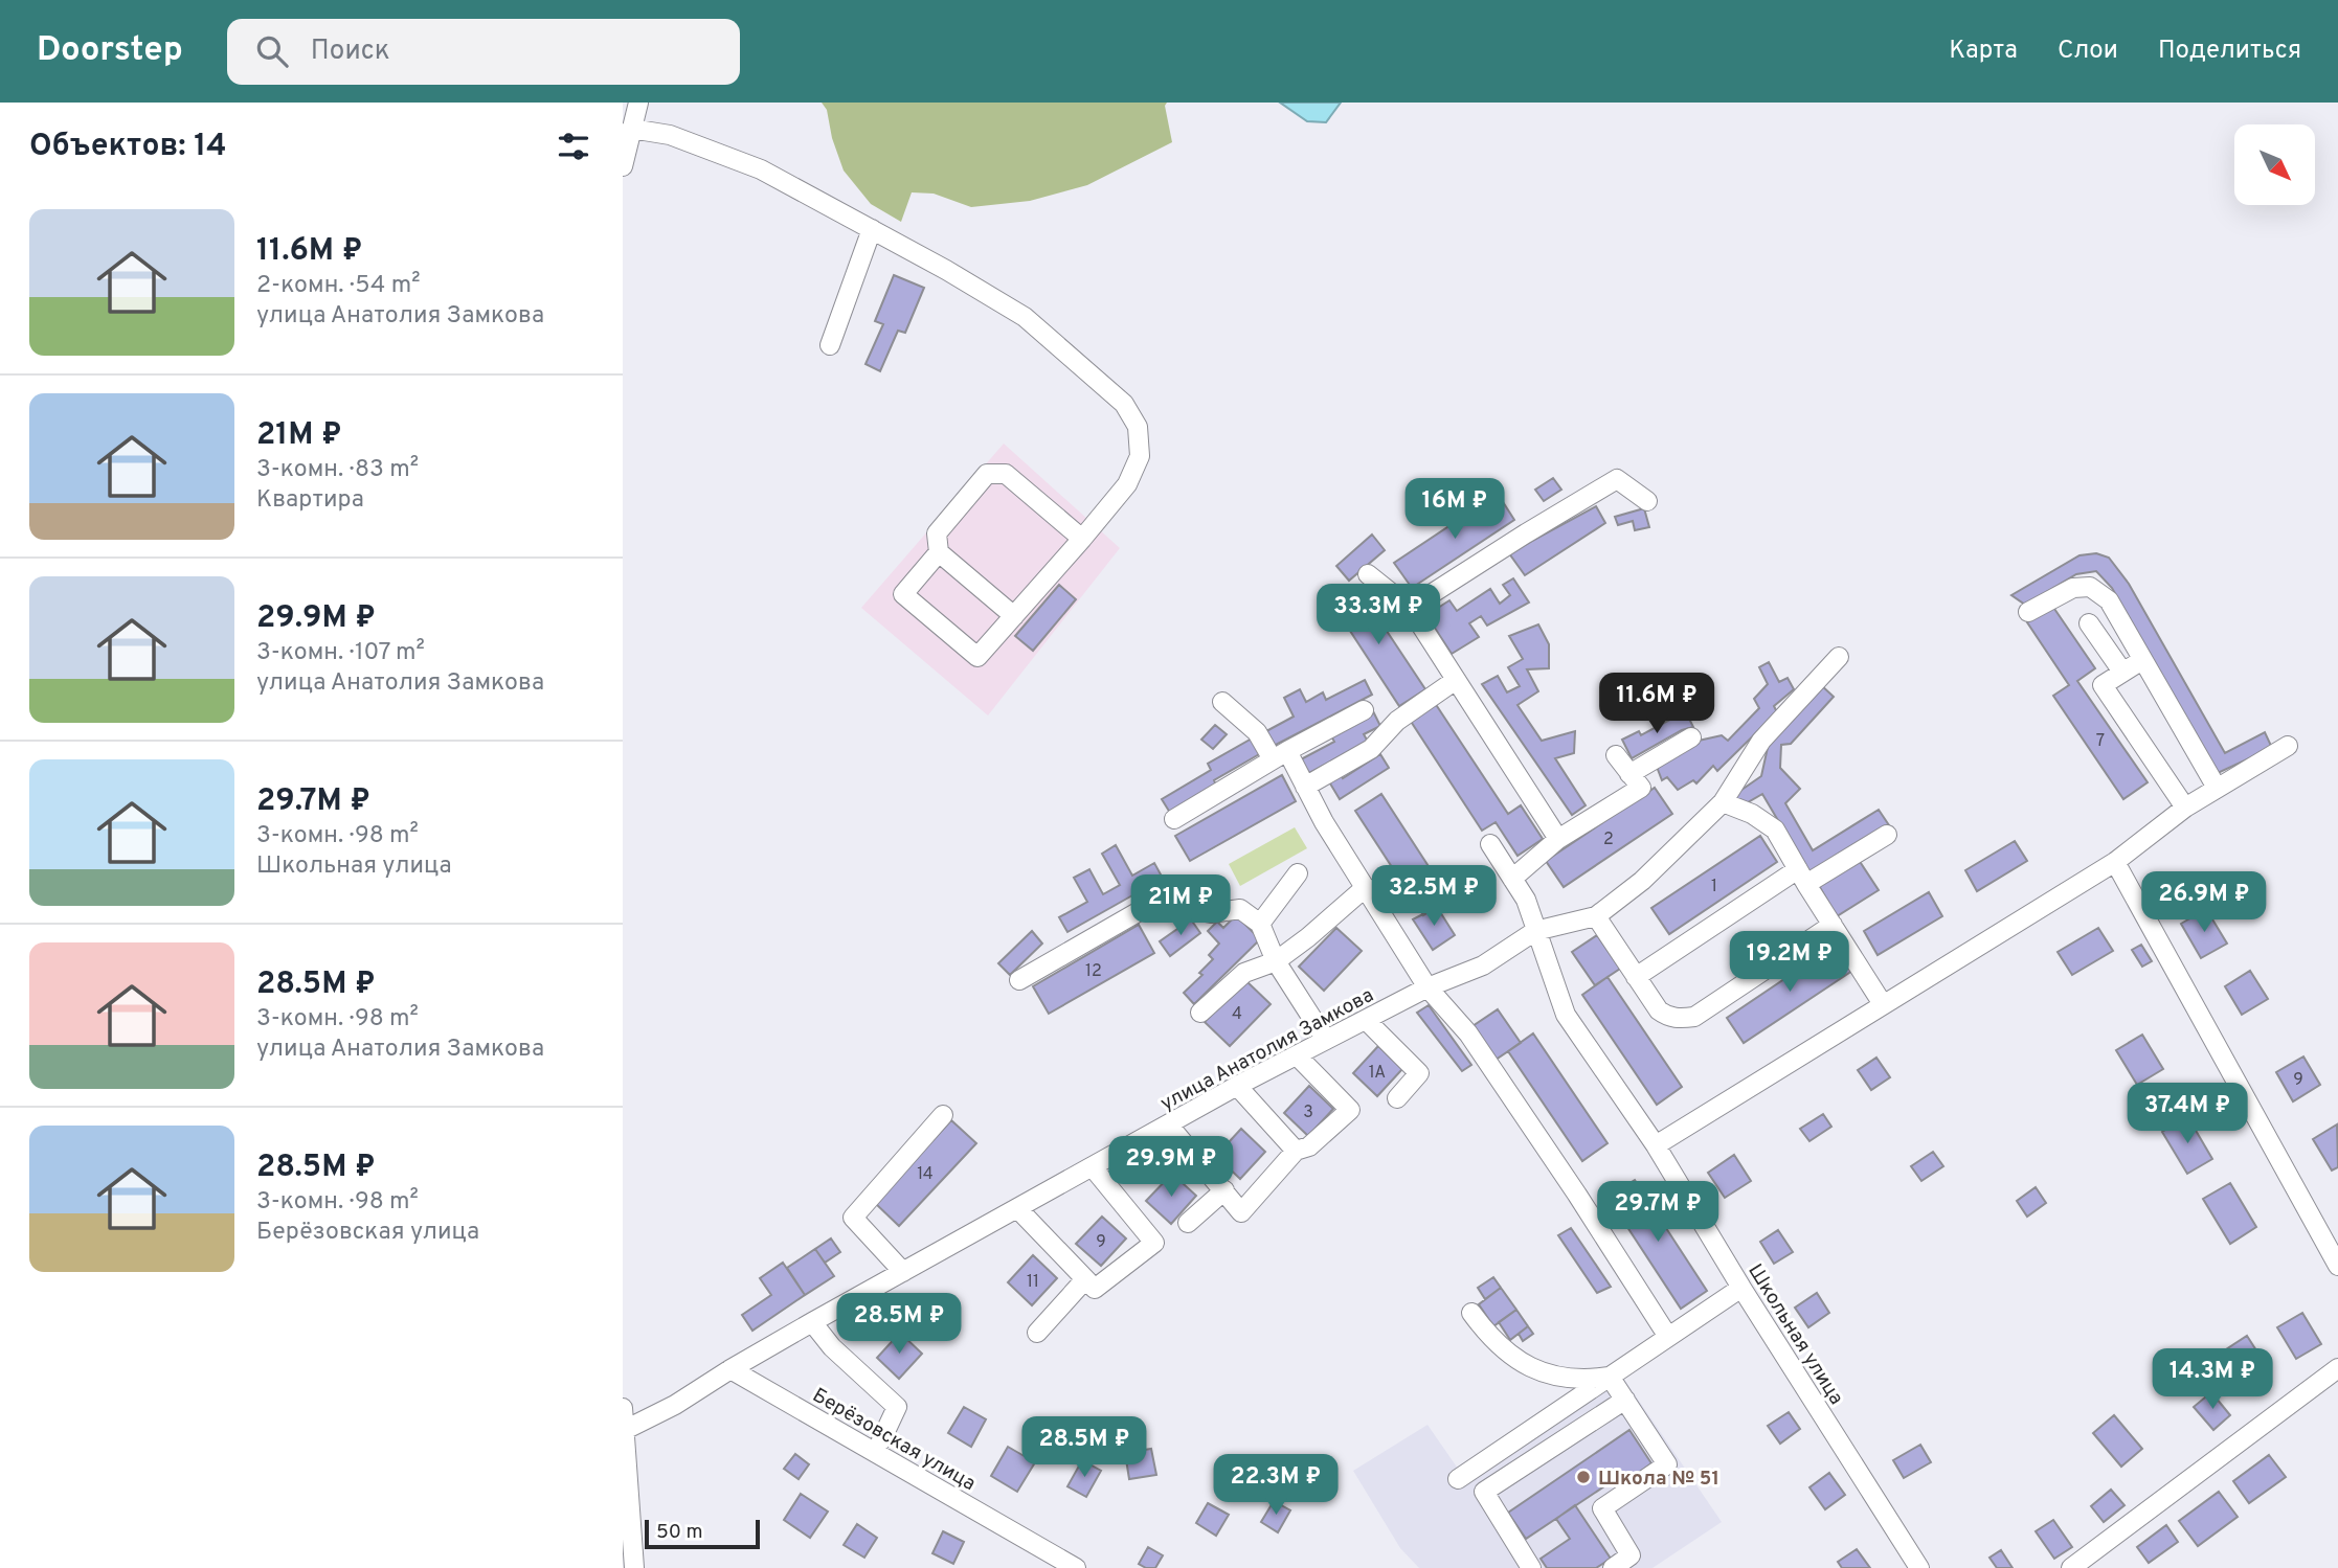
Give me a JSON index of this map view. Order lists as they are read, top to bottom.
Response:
{
  "streets": {
    "street": ["улица Анатолия Замкова", "Школьная улица", "Берёзовская улица"]
  },
  "crossings": [
    ["улица Анатолия Замкова", "Школьная улица"],
    ["улица Анатолия Замкова", "Берёзовская улица"]
  ],
  "places": ["Школа № 51"],
  "house_numbers": [
    "7",
    "2",
    "1",
    "12",
    "4",
    "1А",
    "9",
    "3",
    "14",
    "9",
    "11"
  ],
  "scale_bar": "50 m",
  "north": "bottom right",
  "page": {
    "header": "Doorstep",
    "search": "Поиск",
    "nav": ["Карта", "Слои", "Поделиться"],
    "heading": "Объектов: 14",
    "list": [
      {
        "name": "11.6M ₽",
        "note": "2-комн. · 54 m² · улица Анатолия Замкова"
      },
      {
        "name": "21M ₽",
        "note": "3-комн. · 83 m² · Квартира"
      },
      {
        "name": "29.9M ₽",
        "note": "3-комн. · 107 m² · улица Анатолия Замкова"
      },
      {
        "name": "29.7M ₽",
        "note": "3-комн. · 98 m² · Школьная улица"
      },
      {
        "name": "28.5M ₽",
        "note": "3-комн. · 98 m² · улица Анатолия Замкова"
      },
      {
        "name": "28.5M ₽",
        "note": "3-комн. · 98 m² · Берёзовская улица"
      }
    ],
    "price": [
      "16M ₽",
      "33.3M ₽",
      "11.6M ₽",
      "32.5M ₽",
      "26.9M ₽",
      "21M ₽",
      "19.2M ₽",
      "37.4M ₽",
      "29.9M ₽",
      "29.7M ₽",
      "28.5M ₽",
      "14.3M ₽",
      "28.5M ₽",
      "22.3M ₽"
    ],
    "scale": "50 m"
  }
}
